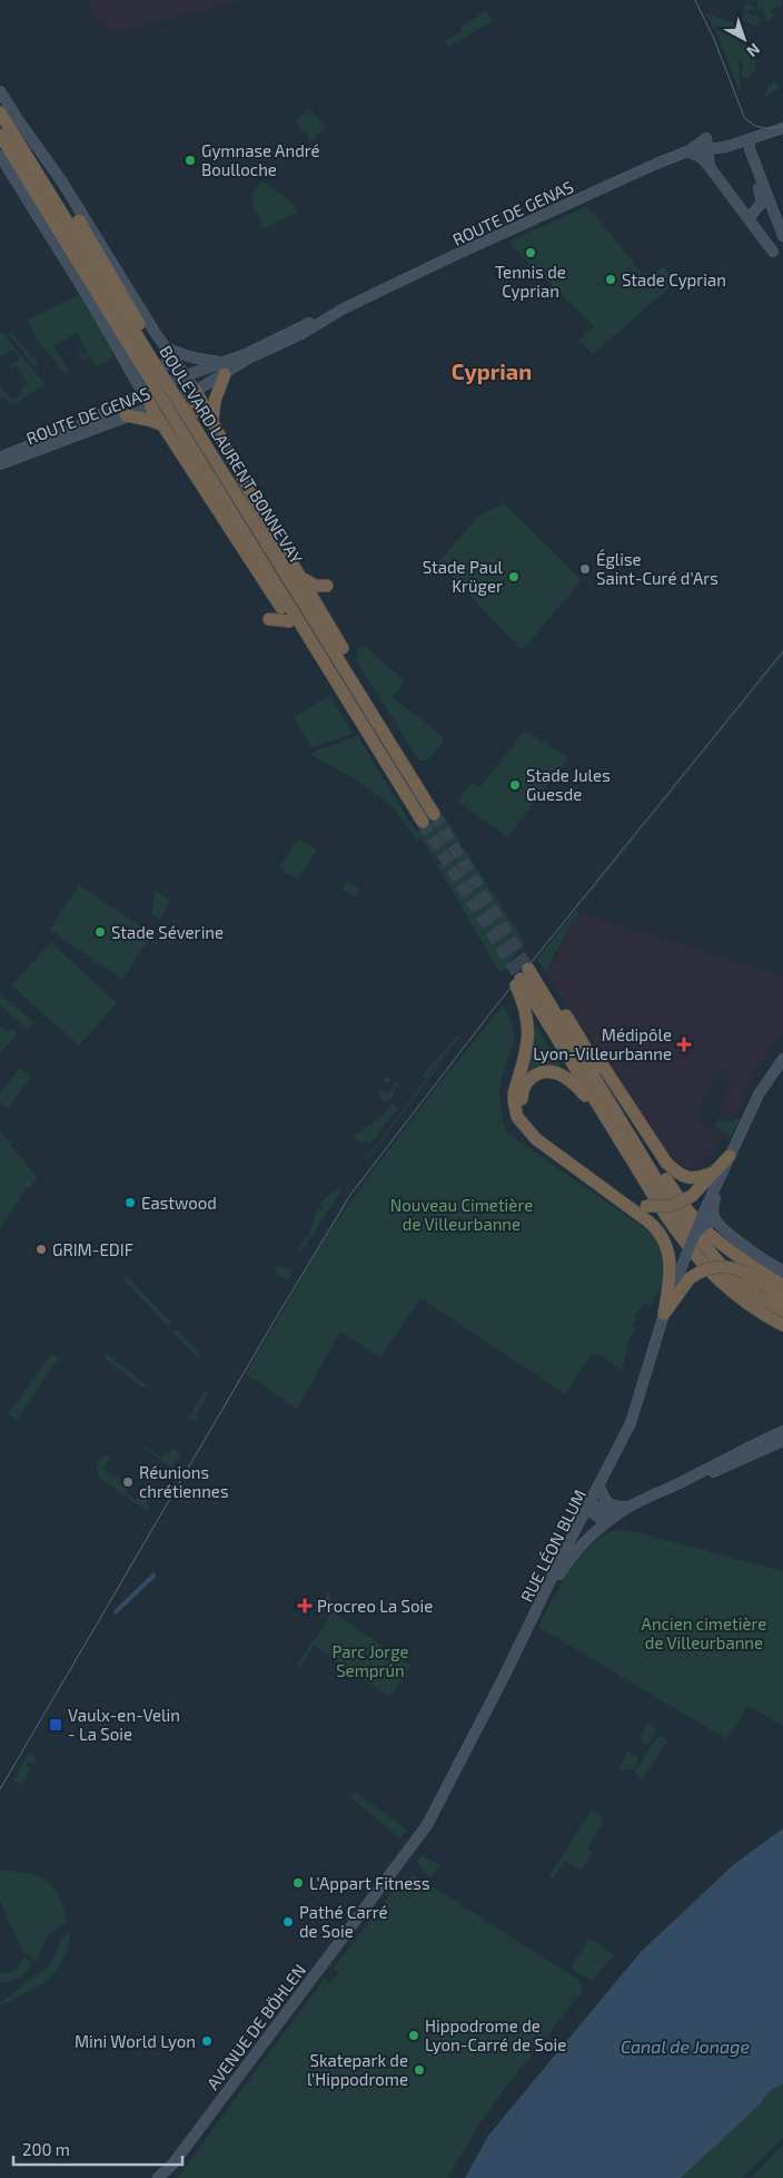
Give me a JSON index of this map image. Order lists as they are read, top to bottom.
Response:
{
  "streets": {
    "highway": ["BOULEVARD LAURENT BONNEVAY"],
    "main road": ["ROUTE DE GENAS", "RUE LÉON BLUM", "AVENUE DE BÖHLEN"]
  },
  "crossings": [
    ["ROUTE DE GENAS", "BOULEVARD LAURENT BONNEVAY"],
    ["RUE LÉON BLUM", "AVENUE DE BÖHLEN"]
  ],
  "districts": ["Cyprian"],
  "water": ["Canal de Jonage"],
  "parks": ["Nouveau Cimetière de Villeurbanne", "Ancien cimetière de Villeurbanne", "Parc Jorge Semprún"],
  "places": {
    "other": [
      "Gymnase André Boulloche",
      "Tennis de Cyprian",
      "Stade Cyprian",
      "Église Saint-Curé d'Ars",
      "Stade Paul Krüger",
      "Stade Jules Guesde",
      "Stade Séverine",
      "Eastwood",
      "GRIM-EDIF",
      "Réunions chrétiennes",
      "L'Appart Fitness",
      "Pathé Carré de Soie",
      "Hippodrome de Lyon-Carré de Soie",
      "Mini World Lyon",
      "Skatepark de l'Hippodrome"
    ],
    "health": ["Médipôle Lyon-Villeurbanne", "Procreo La Soie"],
    "transit": ["Vaulx-en-Velin - La Soie"]
  },
  "scale_bar": "200 m",
  "north": "bottom right"
}
